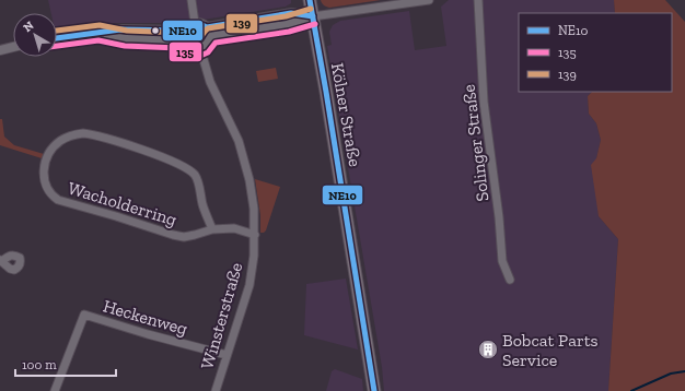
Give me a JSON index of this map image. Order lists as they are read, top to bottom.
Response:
{
  "streets": {
    "main road": ["Kölner Straße"],
    "street": [
      "Solinger Straße",
      "Wacholderring",
      "Winsterstraße",
      "Heckenweg"
    ]
  },
  "crossings": [
    ["Wacholderring", "Winsterstraße"],
    ["Winsterstraße", "Heckenweg"]
  ],
  "places": {
    "building": ["Bobcat Parts Service"]
  },
  "lines": ["transit line NE10", "transit line 139", "transit line 135"],
  "legend": ["NE10", "135", "139"],
  "scale_bar": "100 m",
  "north": "top left"
}
